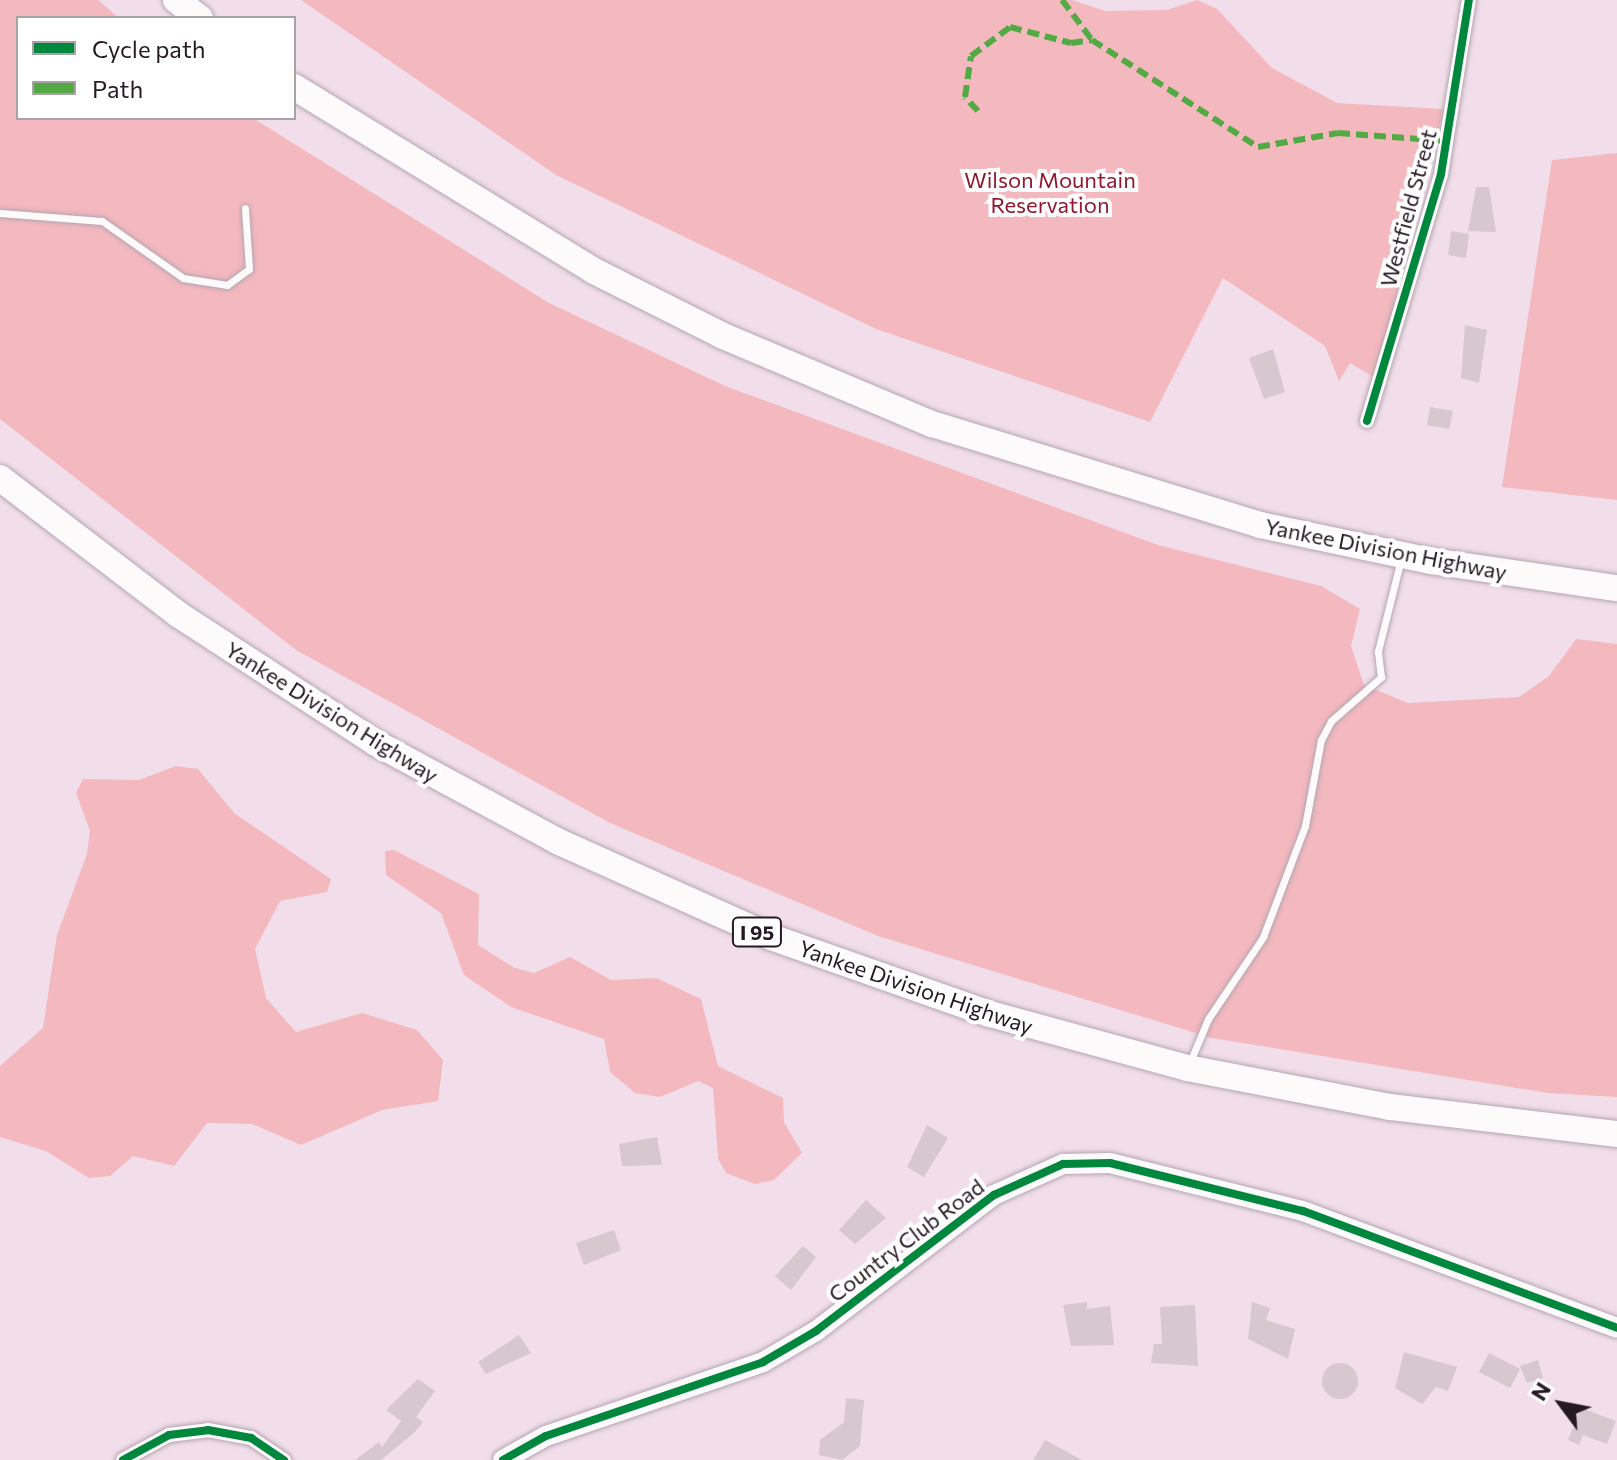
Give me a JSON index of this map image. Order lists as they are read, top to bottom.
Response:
{
  "streets": {
    "highway": ["Yankee Division Highway", "I 95"],
    "street": ["Westfield Street", "Country Club Road"]
  },
  "parks": ["Wilson Mountain Reservation"],
  "legend": ["Cycle path", "Path"],
  "north": "top left"
}
